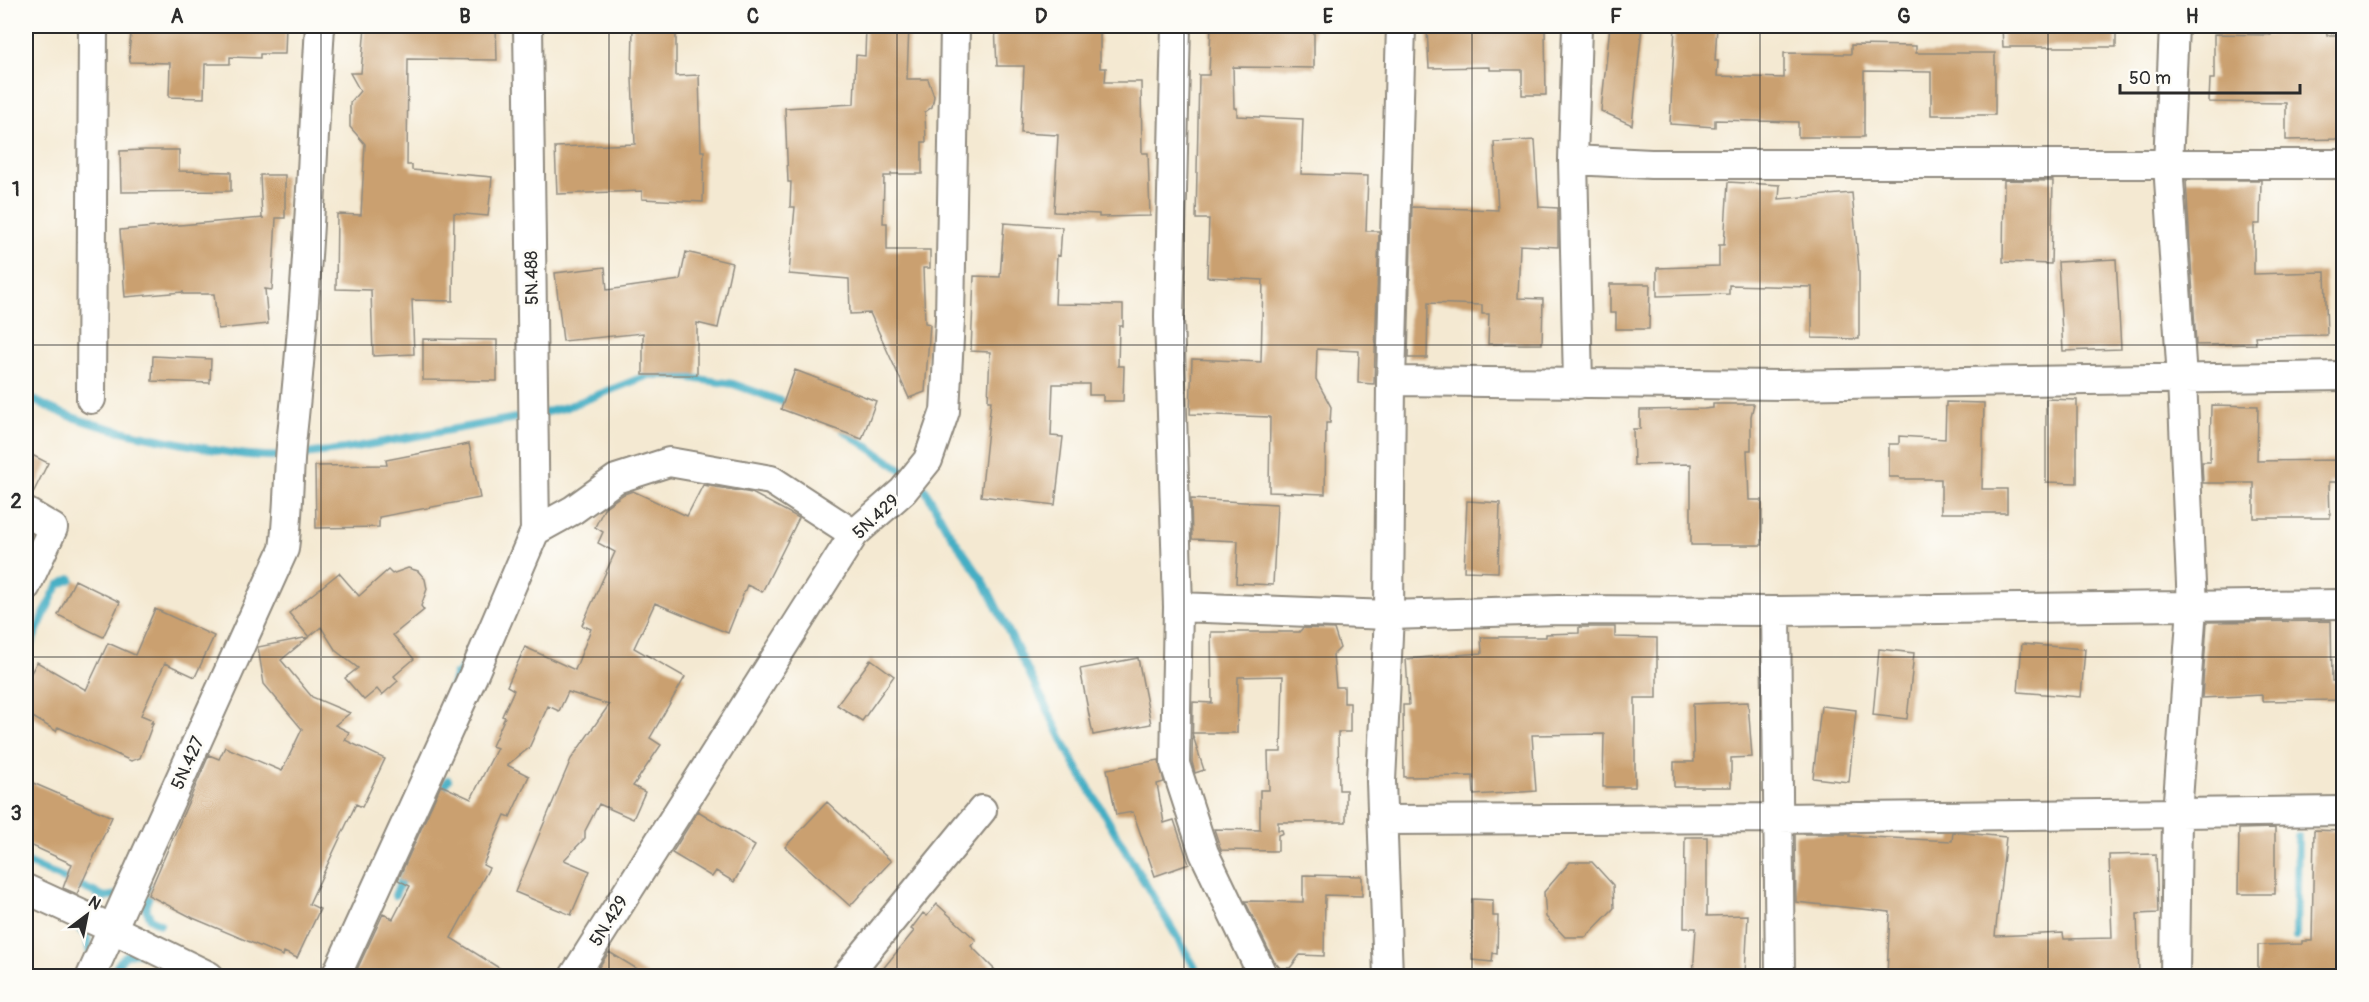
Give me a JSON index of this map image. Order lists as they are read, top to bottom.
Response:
{
  "streets": {
    "street": ["5N.488", "5N.429", "5N.427"]
  },
  "scale_bar": "50 m",
  "north": "top right",
  "grid": {
    "columns": [
      "A",
      "B",
      "C",
      "D",
      "E",
      "F",
      "G",
      "H"
    ],
    "rows": ["1", "2", "3"]
  }
}
